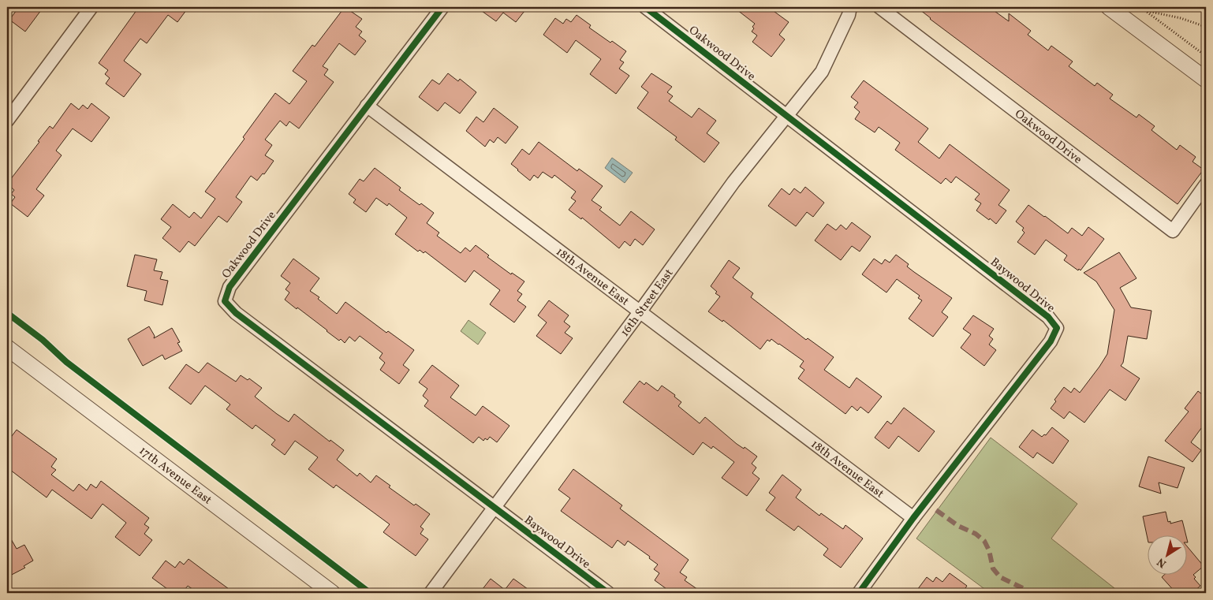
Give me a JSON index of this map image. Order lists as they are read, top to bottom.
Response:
{
  "streets": {
    "street": [
      "Oakwood Drive",
      "18th Avenue East",
      "Baywood Drive",
      "16th Street East",
      "17th Avenue East"
    ]
  },
  "crossings": [
    ["Oakwood Drive", "18th Avenue East"],
    ["Oakwood Drive", "Baywood Drive"],
    ["Oakwood Drive", "16th Street East"],
    ["18th Avenue East", "Baywood Drive"],
    ["18th Avenue East", "16th Street East"],
    ["Baywood Drive", "16th Street East"]
  ],
  "north": "bottom left"
}
